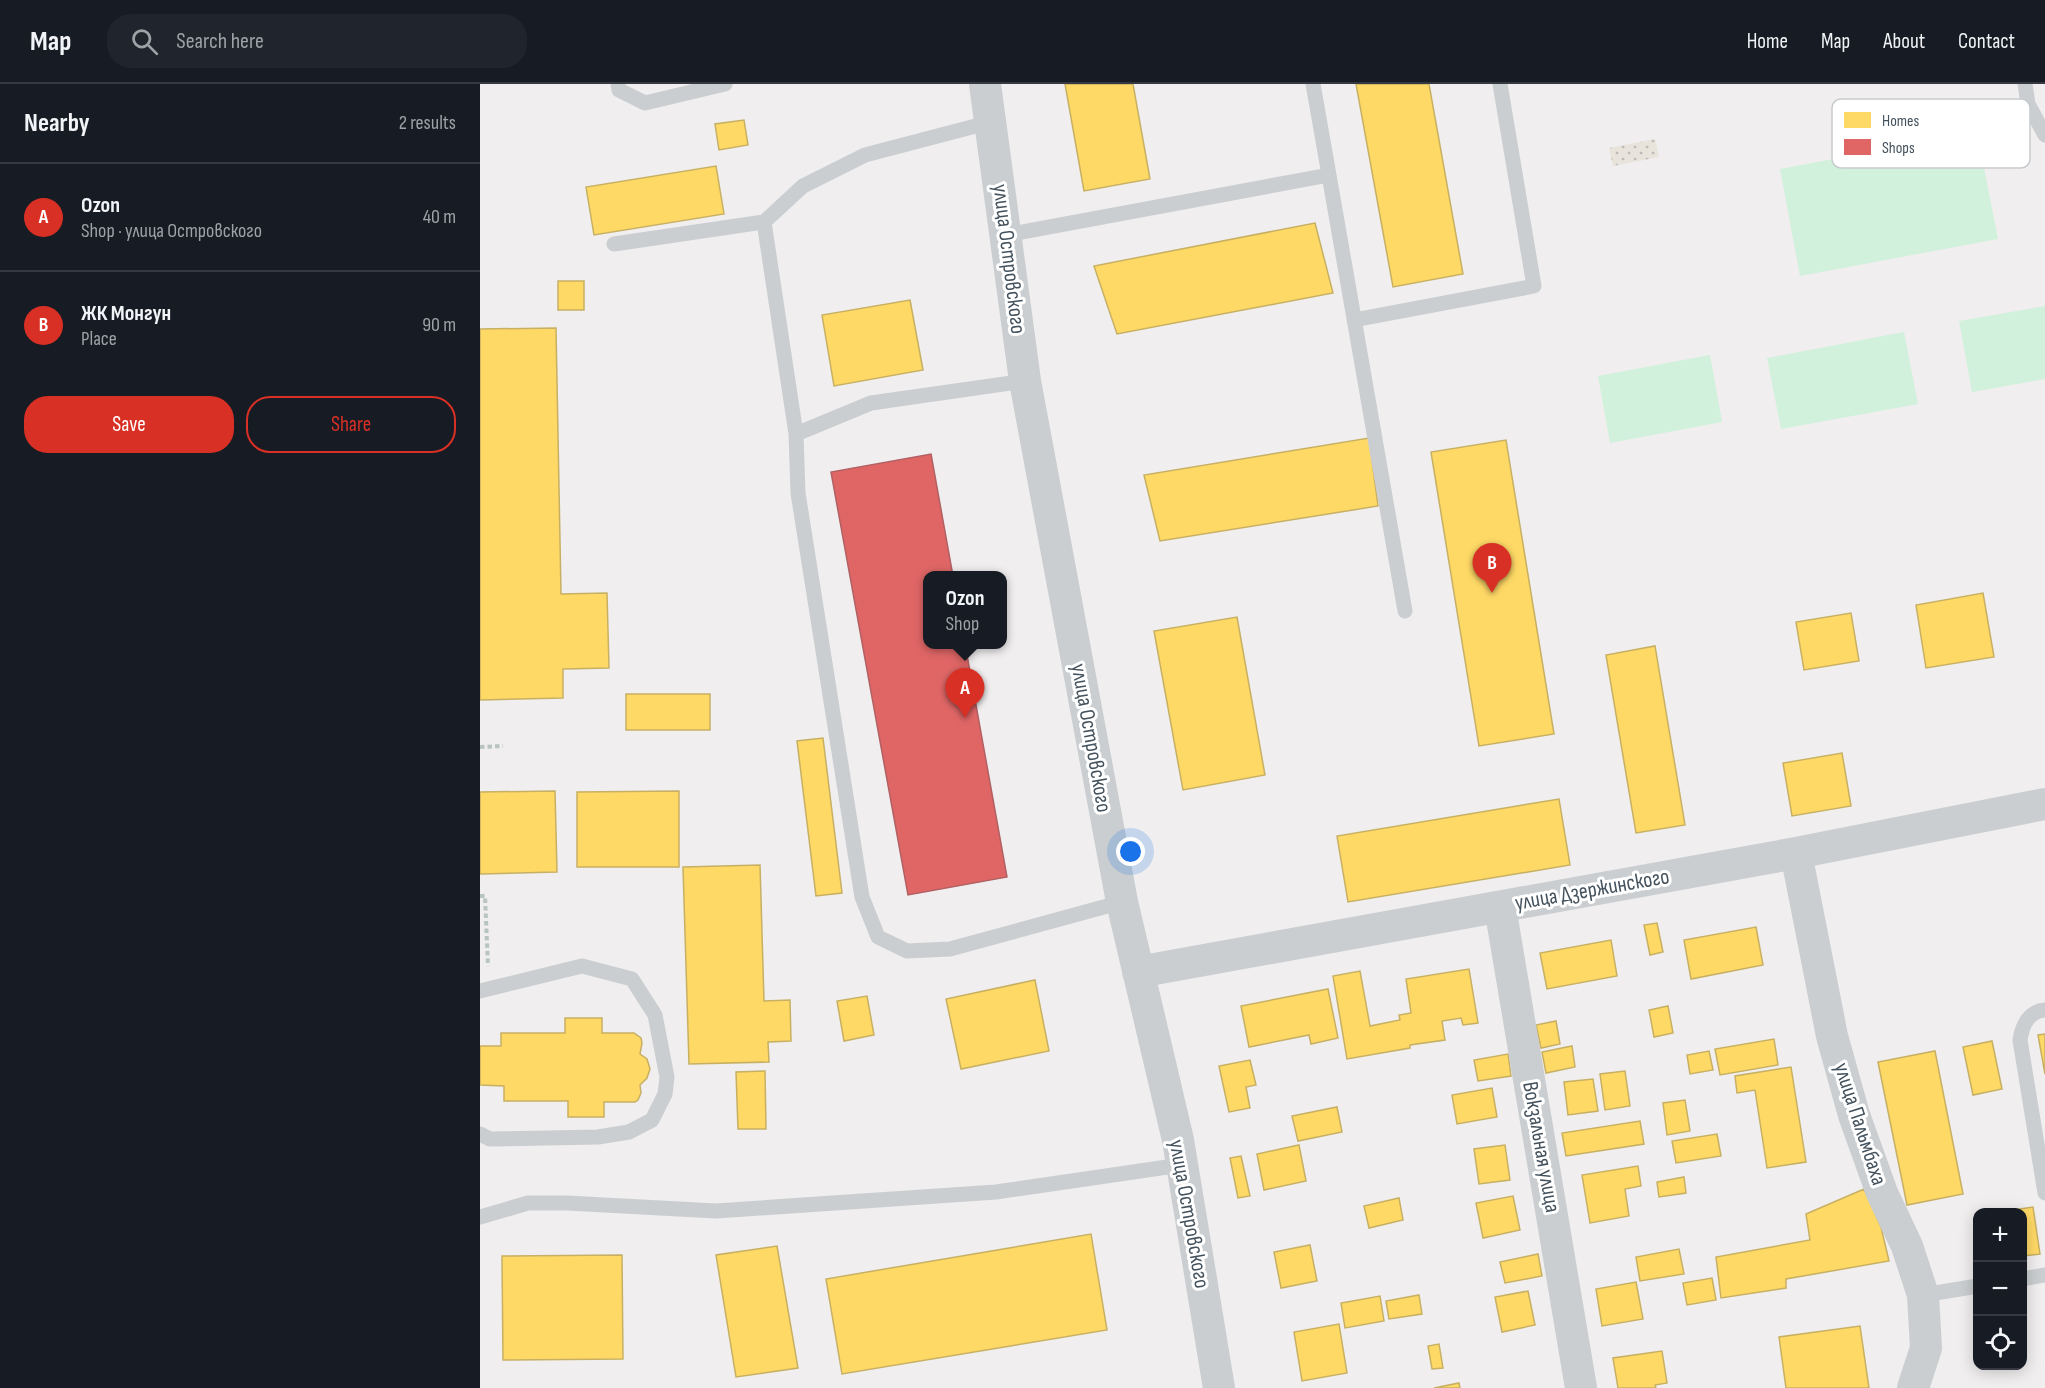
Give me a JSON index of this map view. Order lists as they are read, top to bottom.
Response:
{
  "streets": {
    "street": [
      "улица Островского",
      "улица Дзержинского",
      "улица Пальмбаха",
      "Вокзальная улица"
    ]
  },
  "crossings": [
    ["улица Островского", "улица Дзержинского"],
    ["улица Дзержинского", "улица Пальмбаха"],
    ["улица Дзержинского", "Вокзальная улица"]
  ],
  "legend": ["Homes", "Shops"],
  "page": {
    "header": "Map",
    "search": "Search here",
    "nav": [
      "Home",
      "Map",
      "About",
      "Contact"
    ],
    "heading": ["Nearby", "2 results"],
    "list": [
      {
        "mark": "A",
        "name": "Ozon",
        "note": "Shop · улица Островского",
        "value": "40 m"
      },
      {
        "mark": "B",
        "name": "ЖК Монгун",
        "note": "Place",
        "value": "90 m"
      }
    ],
    "buttons": ["Save", "Share"],
    "pins": ["B", "A"],
    "popup": ["Ozon", "Shop"],
    "map_buttons": ["+", "−"]
  }
}
